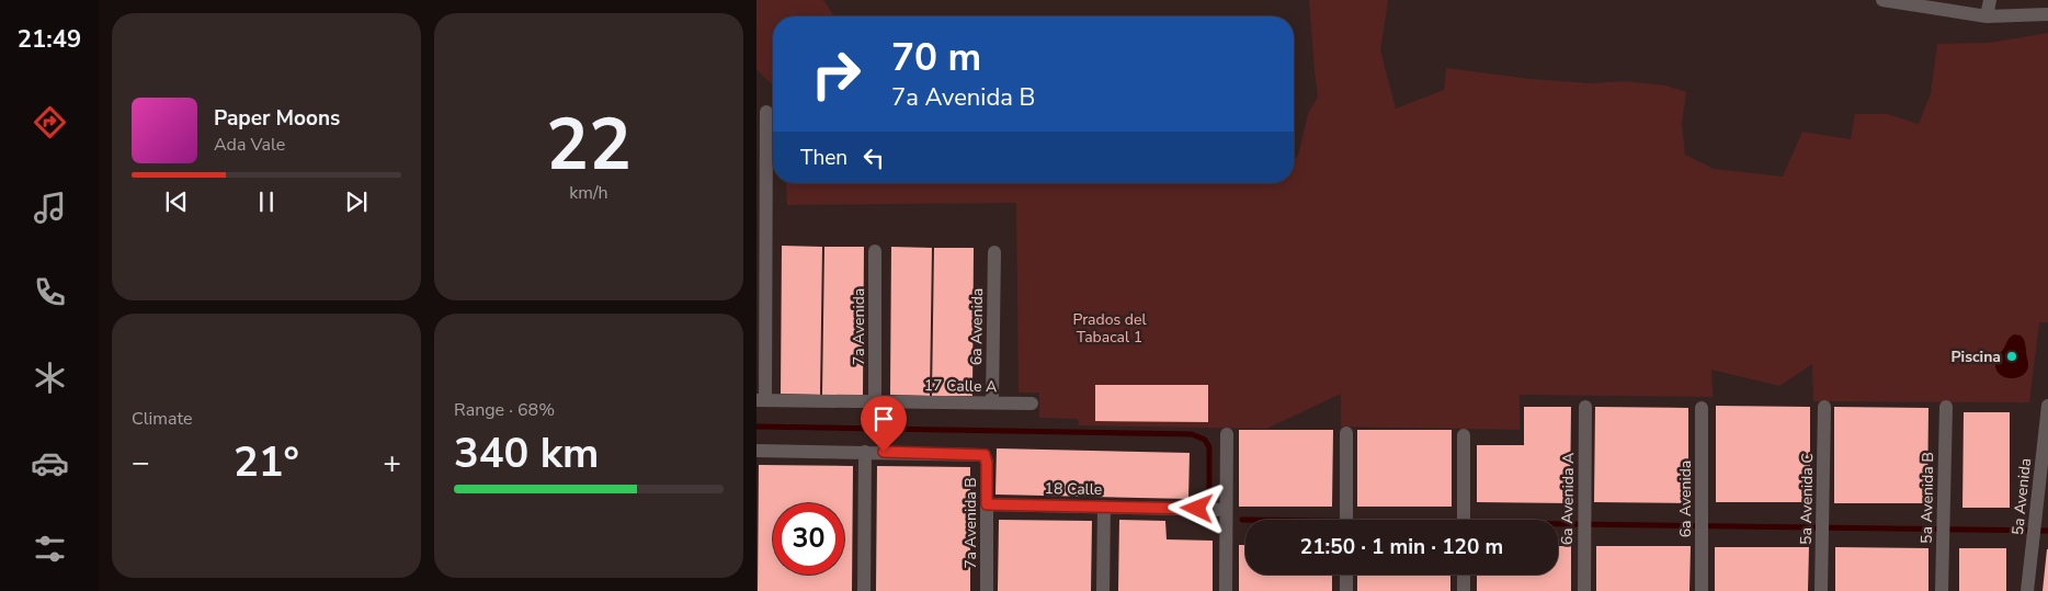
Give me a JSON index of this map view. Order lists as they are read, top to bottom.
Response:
{
  "streets": {
    "street": [
      "7a Avenida",
      "6a Avenida",
      "17 Calle A",
      "18 Calle",
      "5a Avenida",
      "5a Avenida B",
      "6a Avenida A",
      "5a Avenida C",
      "7a Avenida B"
    ]
  },
  "crossings": [
    ["7a Avenida", "17 Calle A"],
    ["6a Avenida", "17 Calle A"],
    ["18 Calle", "7a Avenida B"]
  ],
  "parks": ["Prados del Tabacal 1"],
  "places": ["Piscina"],
  "page": {
    "tabs": "21:49",
    "tile": [
      ["22", "km/h"],
      "Climate",
      ["Range · 68%", "340 km"]
    ],
    "turn": ["70 m", "7a Avenida B"],
    "song": ["Paper Moons", "Ada Vale"],
    "then": "Then",
    "heat": ["−", "21°", "+"],
    "limit": "30",
    "trip": "21:50 · 1 min · 120 m"
  }
}
